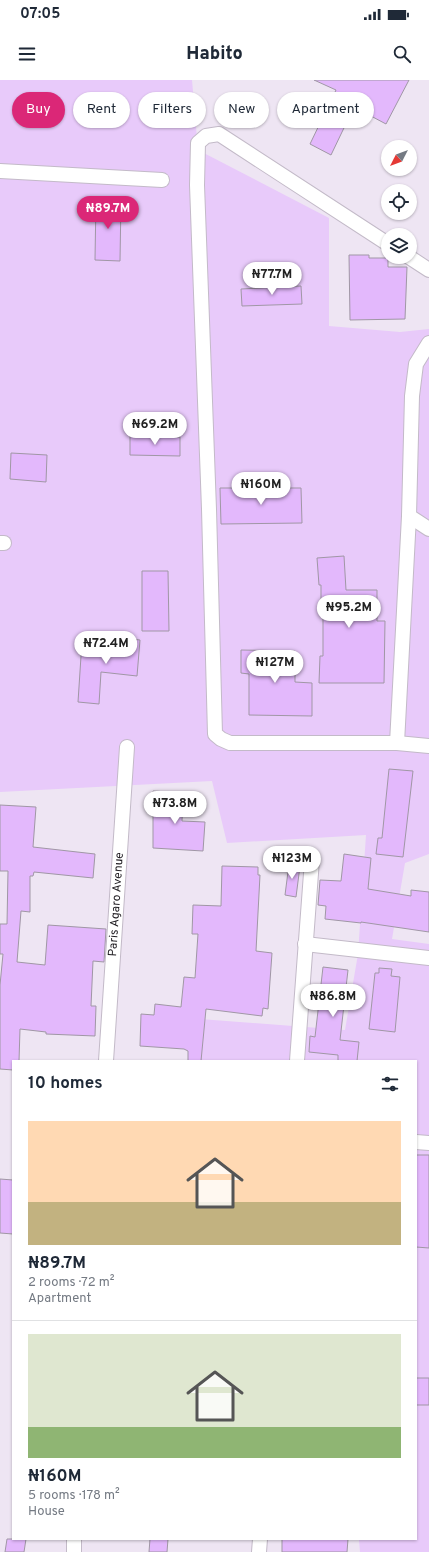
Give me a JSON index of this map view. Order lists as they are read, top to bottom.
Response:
{
  "streets": {
    "street": ["Paris Agaro Avenue"]
  },
  "north": "bottom left",
  "page": {
    "status": "07:05",
    "header": "Habito",
    "chip": [
      "Buy",
      "Rent",
      "Filters",
      "New",
      "Apartment"
    ],
    "price": [
      "₦89.7M",
      "₦77.7M",
      "₦69.2M",
      "₦160M",
      "₦95.2M",
      "₦72.4M",
      "₦127M",
      "₦73.8M",
      "₦123M",
      "₦86.8M"
    ],
    "heading": "10 homes",
    "list": [
      {
        "name": "₦89.7M",
        "note": "2 rooms · 72 m² · Apartment"
      },
      {
        "name": "₦160M",
        "note": "5 rooms · 178 m² · House"
      }
    ]
  }
}
